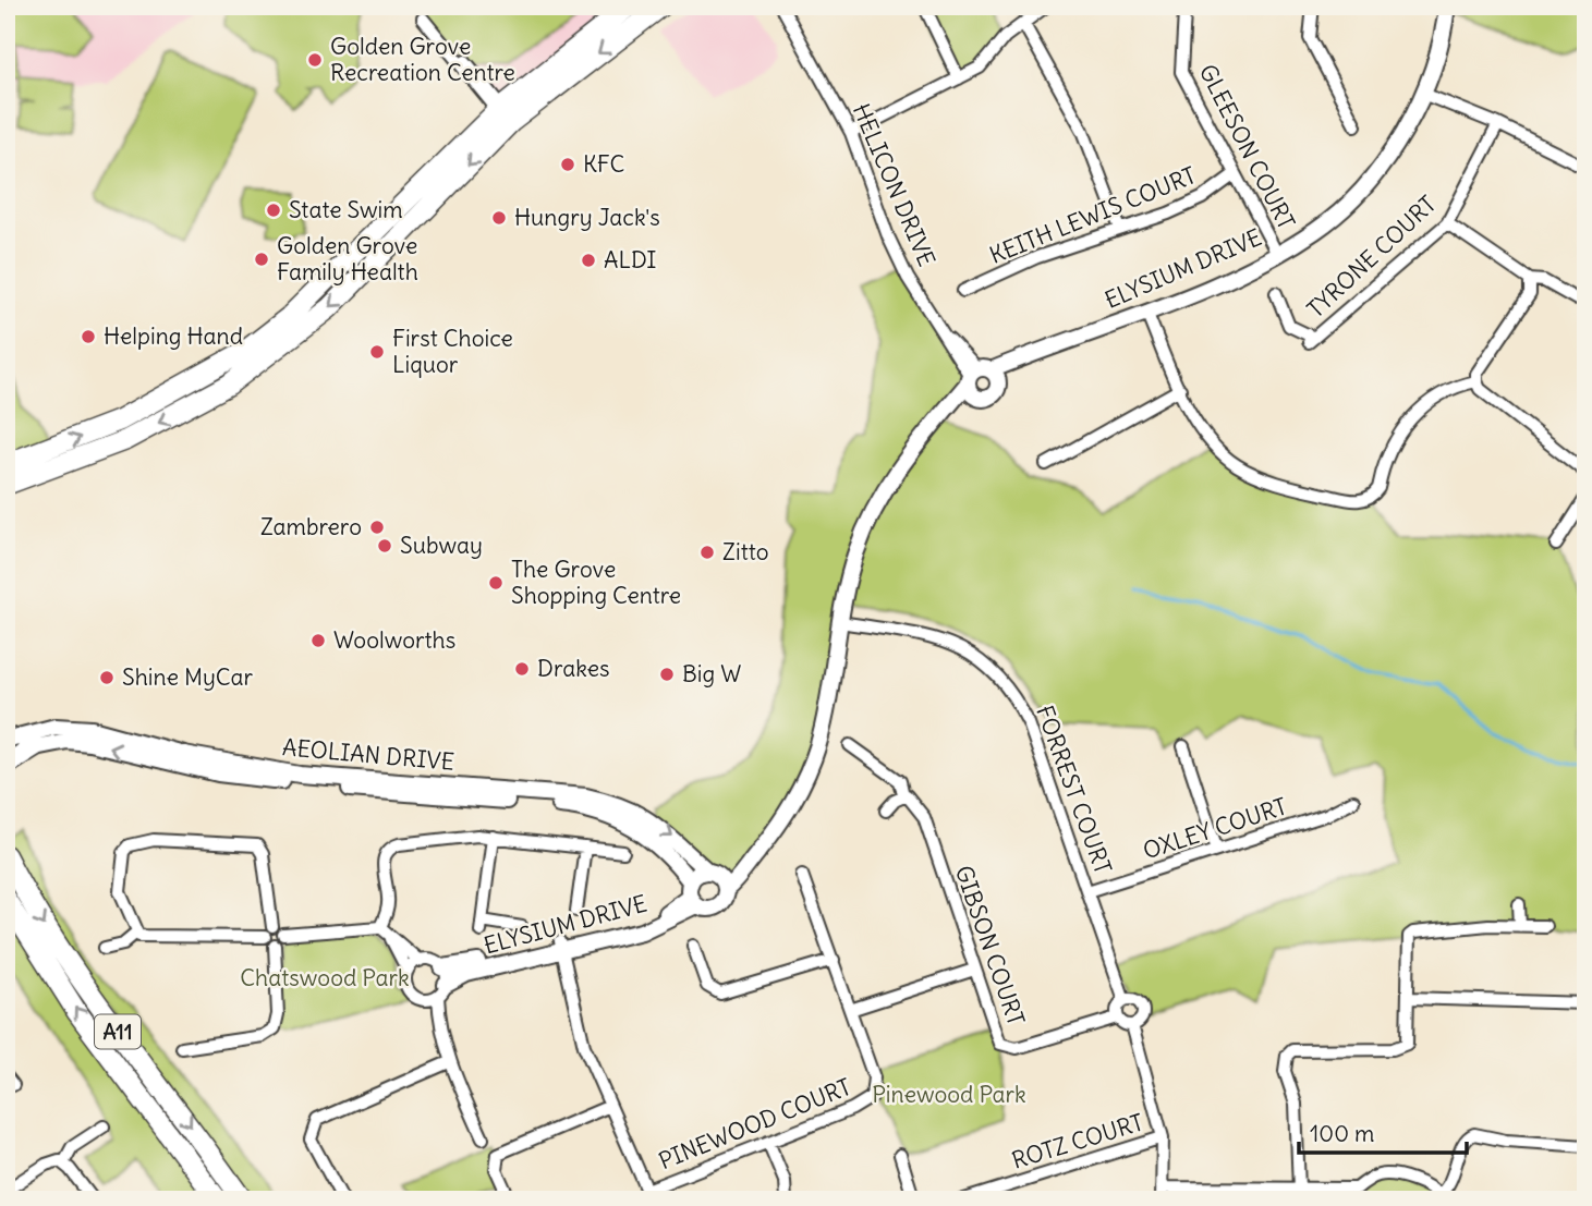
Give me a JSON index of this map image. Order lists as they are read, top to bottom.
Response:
{
  "streets": {
    "main road": ["A11"],
    "street": [
      "GLEESON COURT",
      "HELICON DRIVE",
      "KEITH LEWIS COURT",
      "TYRONE COURT",
      "ELYSIUM DRIVE",
      "AEOLIAN DRIVE",
      "FORREST COURT",
      "OXLEY COURT",
      "GIBSON COURT",
      "PINEWOOD COURT",
      "ROTZ COURT"
    ]
  },
  "crossings": [
    ["GLEESON COURT", "KEITH LEWIS COURT"],
    ["GLEESON COURT", "ELYSIUM DRIVE"],
    ["HELICON DRIVE", "ELYSIUM DRIVE"],
    ["ELYSIUM DRIVE", "AEOLIAN DRIVE"],
    ["FORREST COURT", "OXLEY COURT"],
    ["FORREST COURT", "GIBSON COURT"]
  ],
  "parks": ["Chatswood Park", "Pinewood Park"],
  "places": [
    "Golden Grove Recreation Centre",
    "KFC",
    "State Swim",
    "Hungry Jack's",
    "Golden Grove Family Health",
    "ALDI",
    "Helping Hand",
    "First Choice Liquor",
    "Zambrero",
    "Subway",
    "Zitto",
    "The Grove Shopping Centre",
    "Woolworths",
    "Drakes",
    "Big W",
    "Shine MyCar"
  ],
  "scale_bar": "100 m"
}
